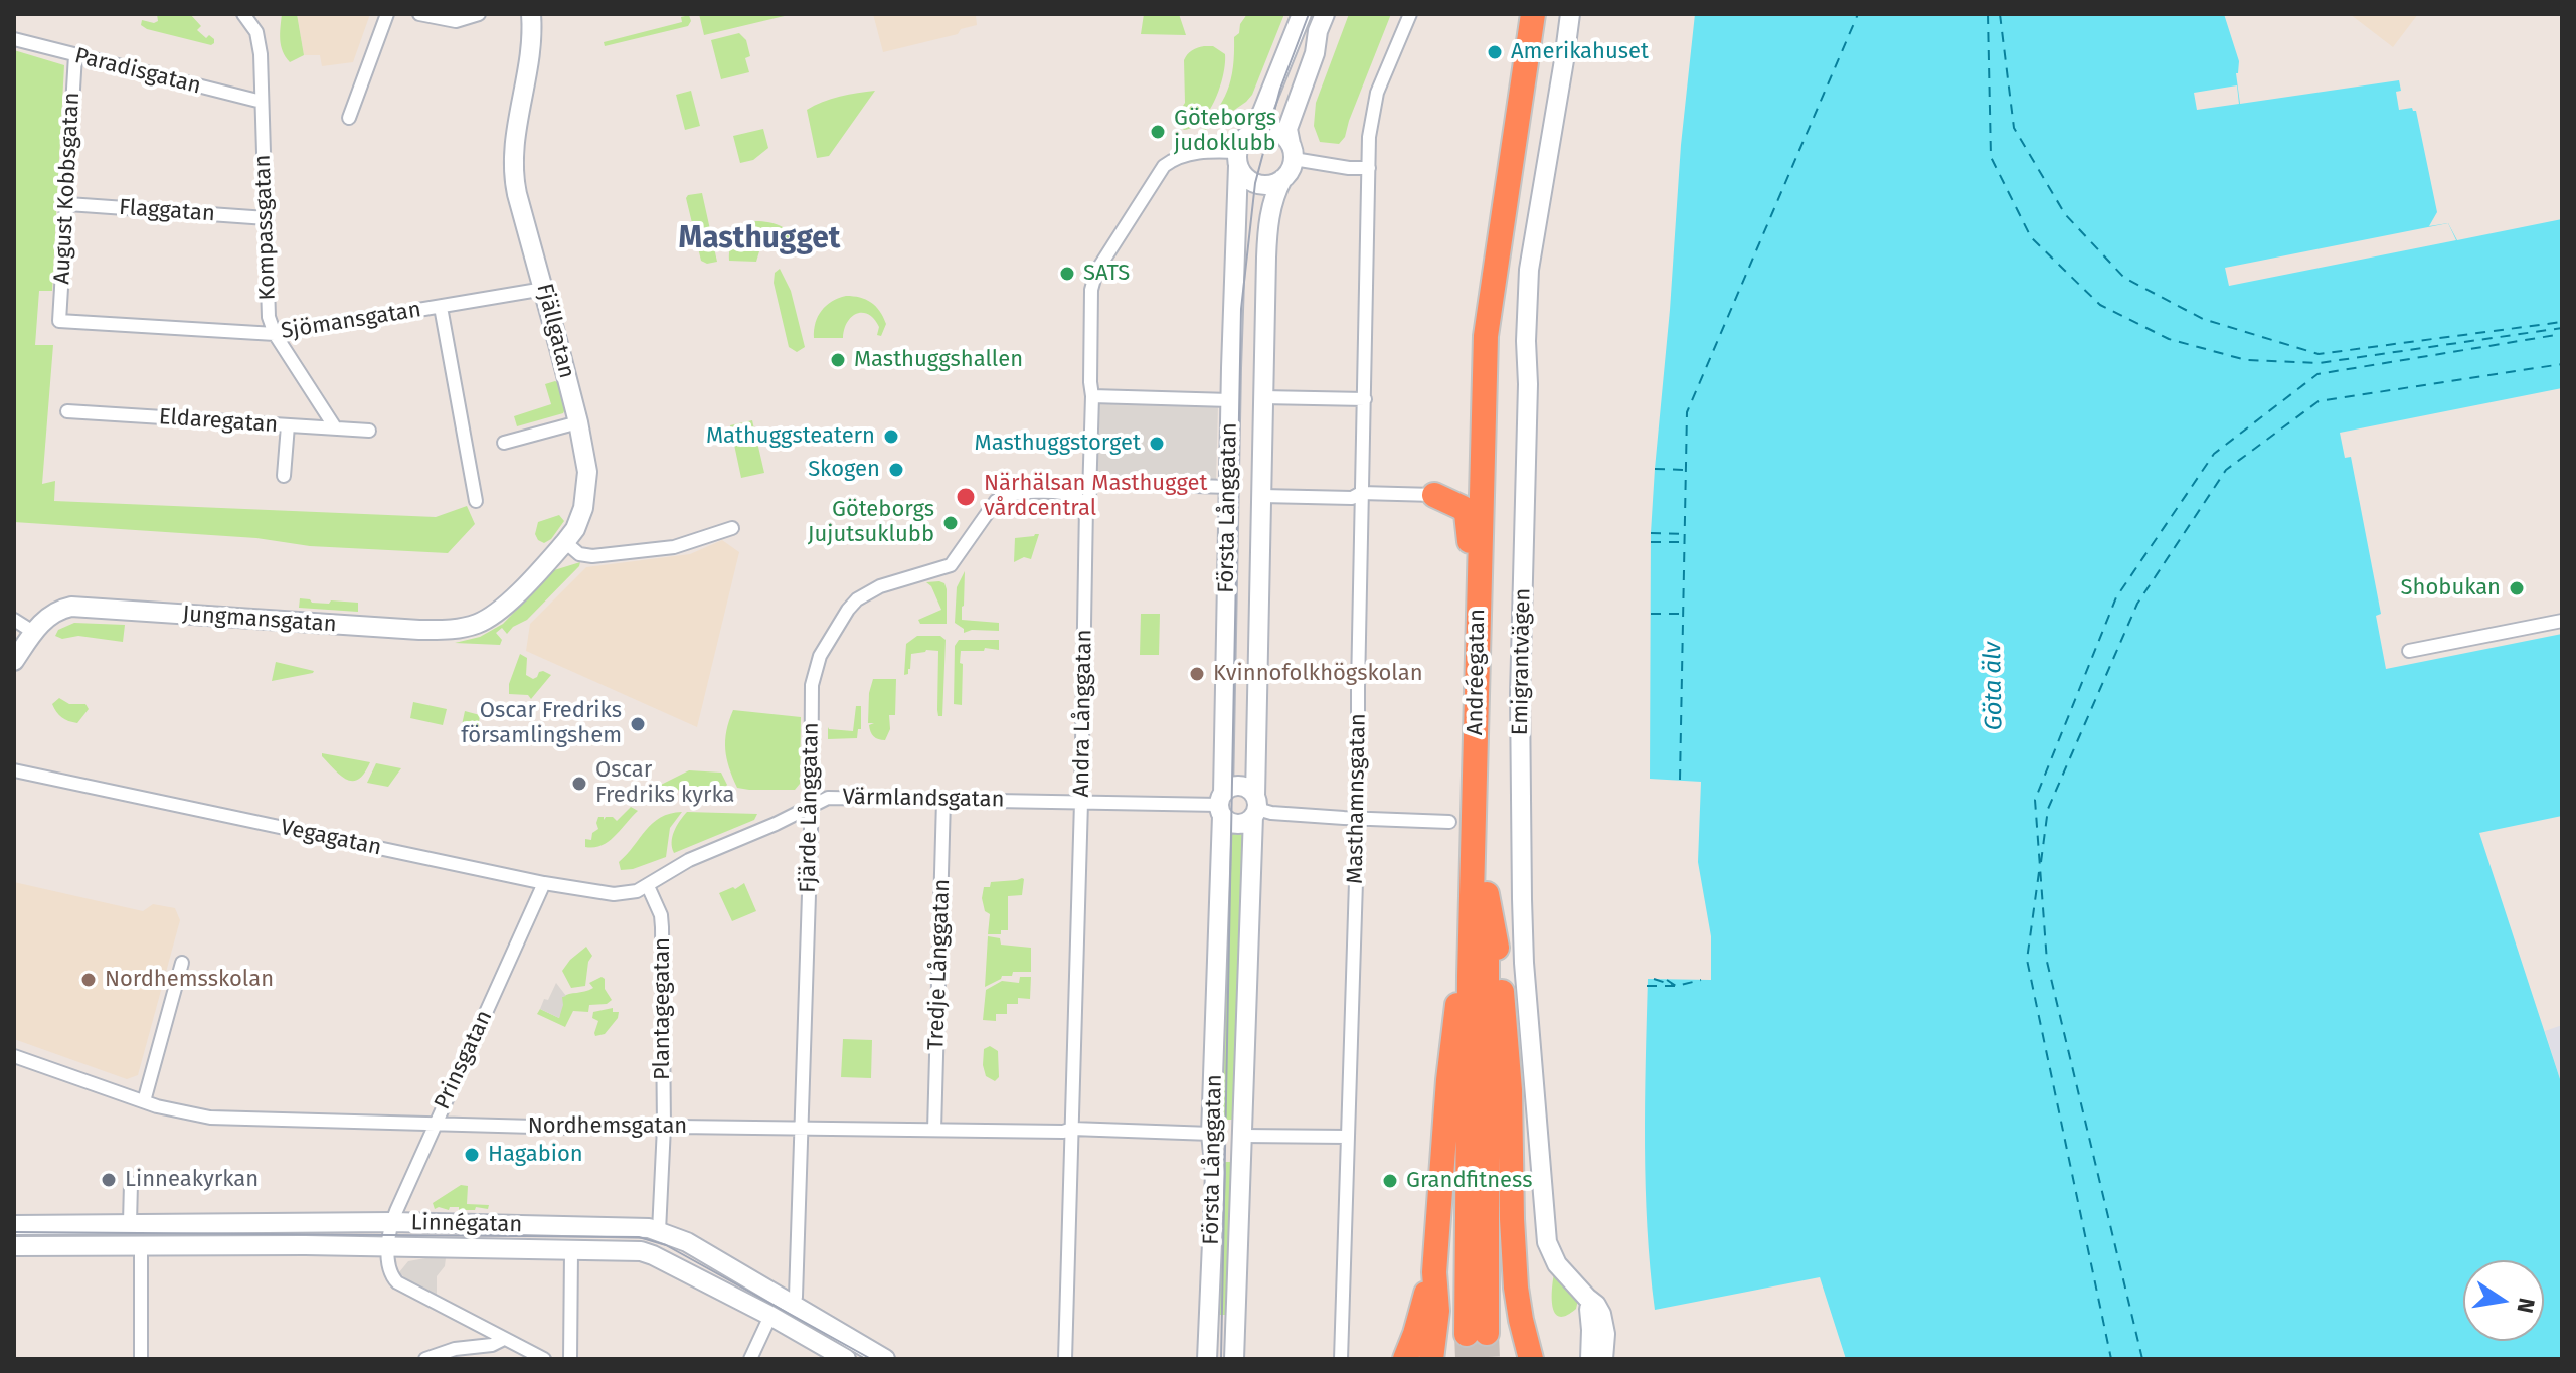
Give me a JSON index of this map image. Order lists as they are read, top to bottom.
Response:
{
  "streets": {
    "highway": ["Andréegatan"],
    "street": [
      "Paradisgatan",
      "August Kobbsgatan",
      "Flaggatan",
      "Kompassgatan",
      "Sjömansgatan",
      "Fjällgatan",
      "Eldaregatan",
      "Första Långgatan",
      "Jungmansgatan",
      "Emigrantvägen",
      "Andra Långgatan",
      "Värmlandsgatan",
      "Masthamnsgatan",
      "Fjärde Långgatan",
      "Vegagatan",
      "Tredje Långgatan",
      "Plantagegatan",
      "Prinsgatan",
      "Nordhemsgatan",
      "Linnégatan"
    ]
  },
  "crossings": [
    ["Paradisgatan", "August Kobbsgatan"],
    ["Paradisgatan", "Kompassgatan"],
    ["August Kobbsgatan", "Flaggatan"],
    ["August Kobbsgatan", "Sjömansgatan"],
    ["Flaggatan", "Kompassgatan"],
    ["Kompassgatan", "Sjömansgatan"],
    ["Kompassgatan", "Eldaregatan"],
    ["Sjömansgatan", "Fjällgatan"],
    ["Fjällgatan", "Jungmansgatan"],
    ["Första Långgatan", "Andra Långgatan"],
    ["Första Långgatan", "Värmlandsgatan"],
    ["Första Långgatan", "Nordhemsgatan"],
    ["Andra Långgatan", "Värmlandsgatan"],
    ["Andra Långgatan", "Fjärde Långgatan"],
    ["Andra Långgatan", "Nordhemsgatan"],
    ["Värmlandsgatan", "Fjärde Långgatan"],
    ["Värmlandsgatan", "Vegagatan"],
    ["Värmlandsgatan", "Tredje Långgatan"],
    ["Värmlandsgatan", "Plantagegatan"],
    ["Fjärde Långgatan", "Nordhemsgatan"],
    ["Fjärde Långgatan", "Linnégatan"],
    ["Vegagatan", "Plantagegatan"],
    ["Vegagatan", "Prinsgatan"],
    ["Tredje Långgatan", "Nordhemsgatan"],
    ["Plantagegatan", "Nordhemsgatan"],
    ["Plantagegatan", "Linnégatan"],
    ["Prinsgatan", "Nordhemsgatan"],
    ["Prinsgatan", "Linnégatan"]
  ],
  "districts": ["Masthugget"],
  "water": ["Göta älv"],
  "places": [
    "Amerikahuset",
    "Göteborgs judoklubb",
    "SATS",
    "Masthuggshallen",
    "Mathuggsteatern",
    "Masthuggstorget",
    "Skogen",
    "Närhälsan Masthugget vårdcentral",
    "Göteborgs Jujutsuklubb",
    "Shobukan",
    "Kvinnofolkhögskolan",
    "Oscar Fredriks församlingshem",
    "Oscar Fredriks kyrka",
    "Nordhemsskolan",
    "Hagabion",
    "Linneakyrkan",
    "Grandfitness"
  ],
  "north": "right"
}
